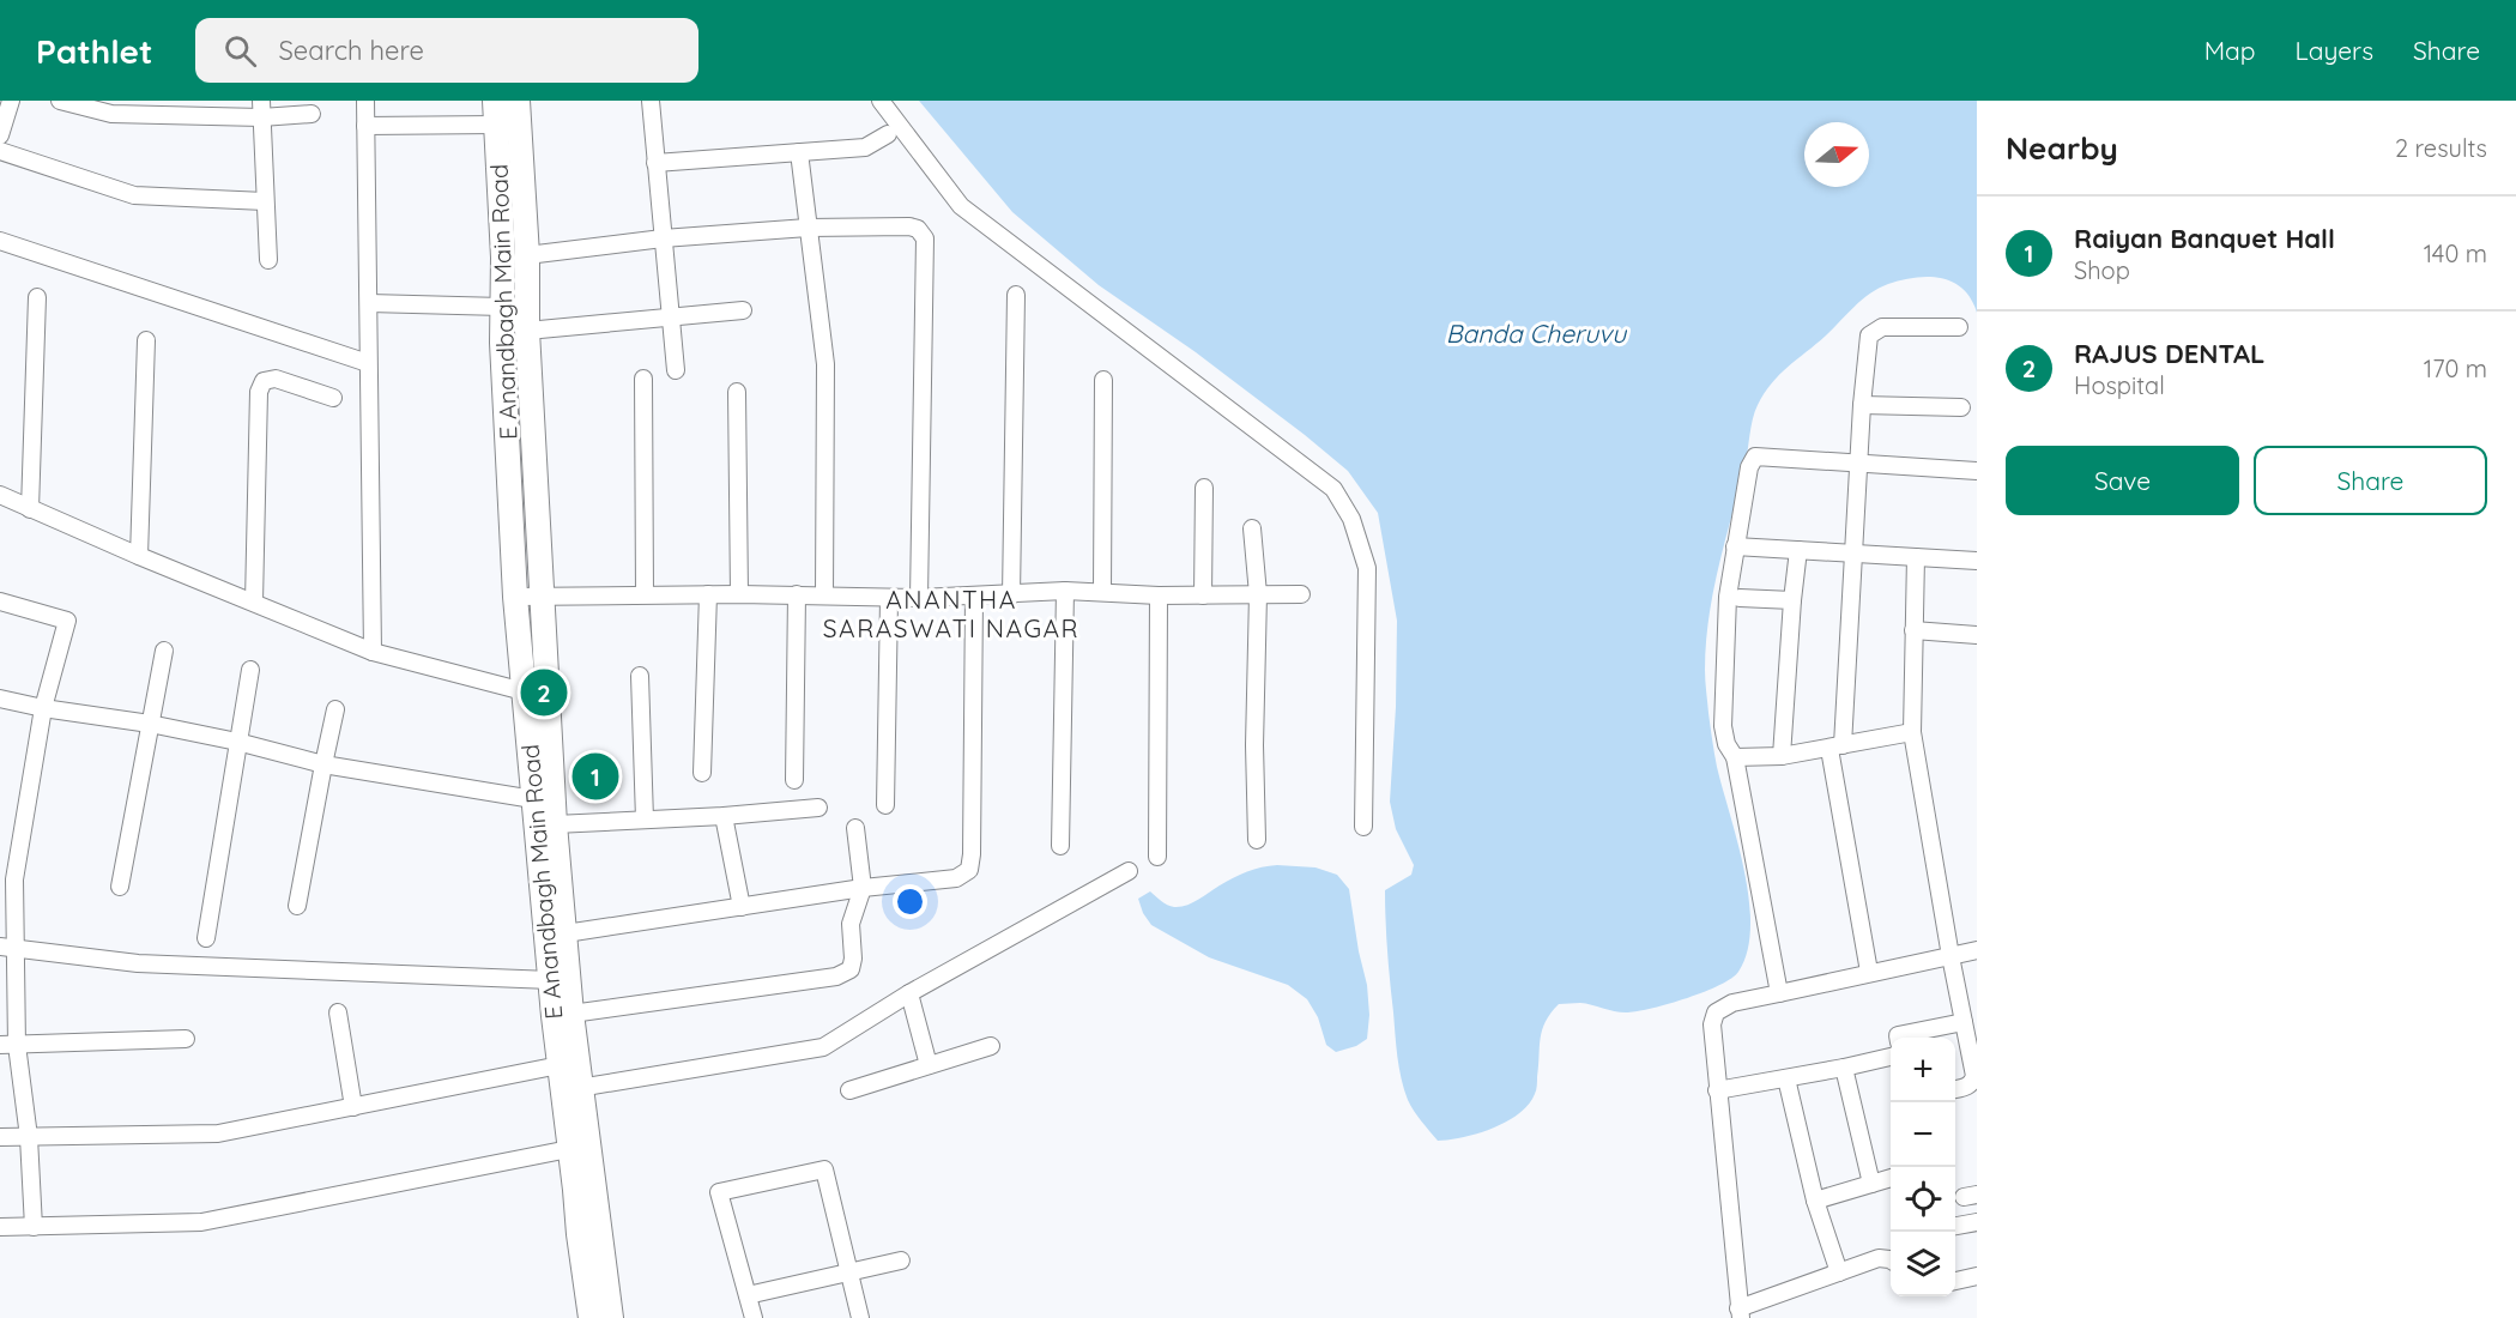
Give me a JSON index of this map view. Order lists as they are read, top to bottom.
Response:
{
  "streets": {
    "street": ["E Anandbagh Main Road"]
  },
  "districts": ["ANANTHA SARASWATI NAGAR"],
  "water": ["Banda Cheruvu"],
  "north": "right",
  "page": {
    "header": "Pathlet",
    "search": "Search here",
    "nav": ["Map", "Layers", "Share"],
    "heading": ["Nearby", "2 results"],
    "list": [
      {
        "mark": "1",
        "name": "Raiyan Banquet Hall",
        "note": "Shop",
        "value": "140 m"
      },
      {
        "mark": "2",
        "name": "RAJUS DENTAL",
        "note": "Hospital",
        "value": "170 m"
      }
    ],
    "buttons": ["Save", "Share"],
    "pins": ["2", "1"],
    "map_buttons": ["+", "−"]
  }
}
